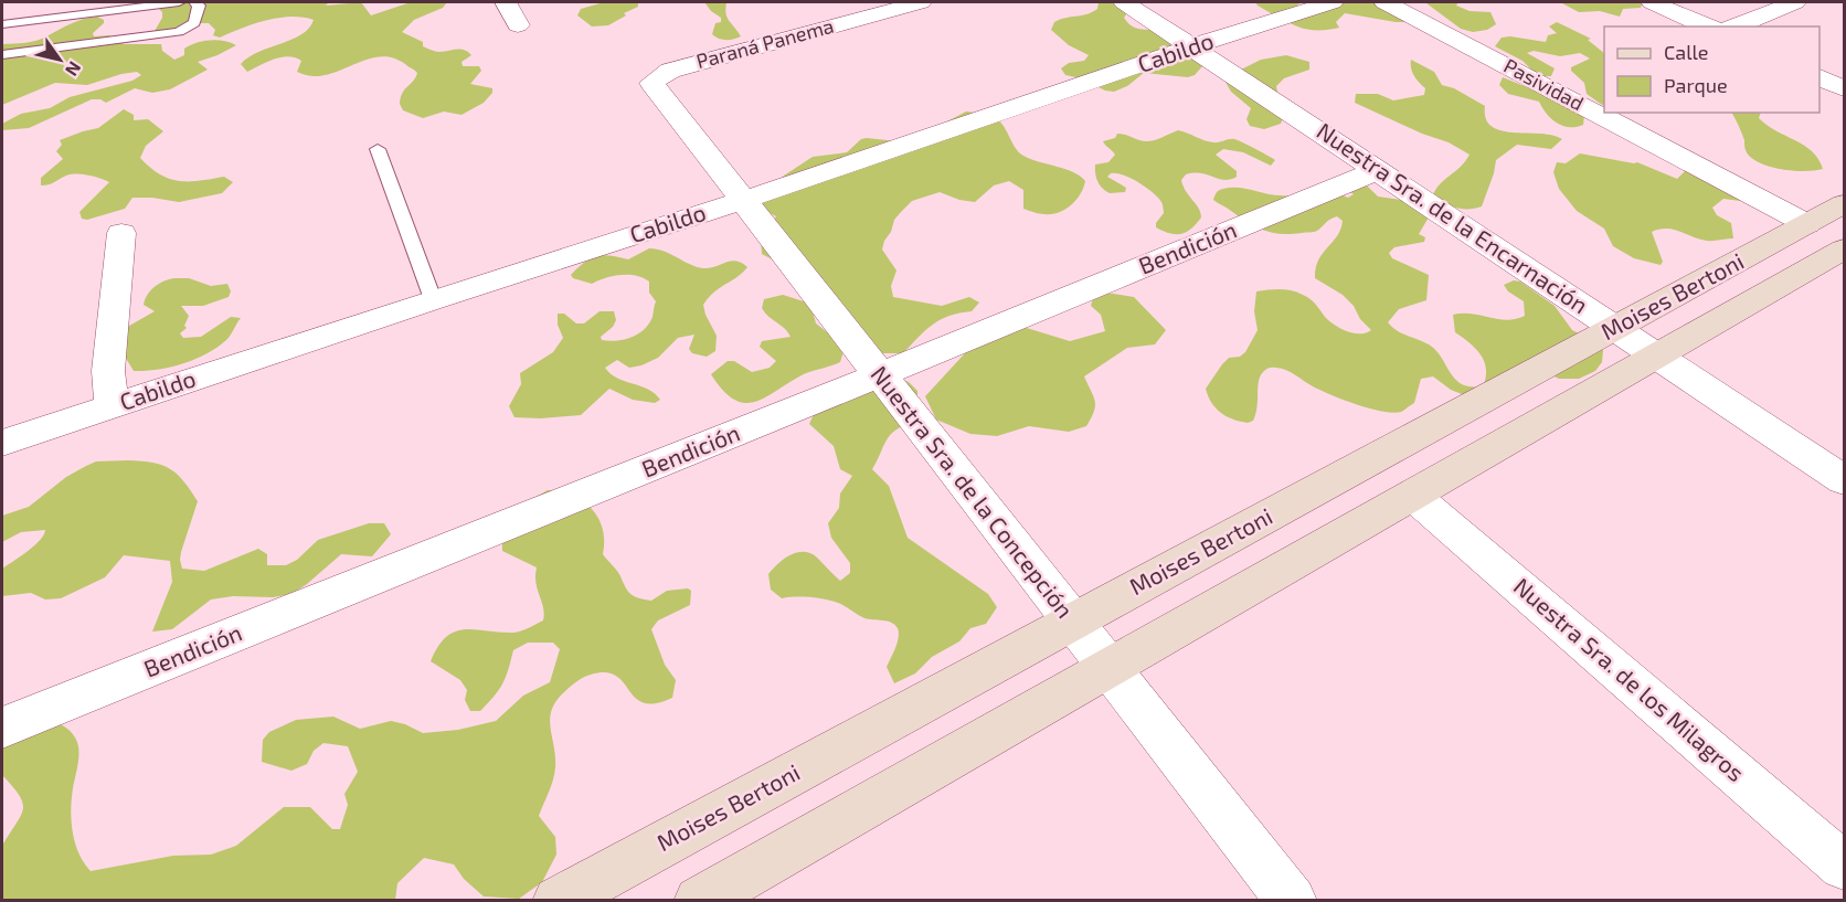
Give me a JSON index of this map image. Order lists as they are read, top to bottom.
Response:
{
  "streets": {
    "street": [
      "Paraná Panema",
      "Cabildo",
      "Pasividad",
      "Nuestra Sra. de la Encarnación",
      "Bendición",
      "Moises Bertoni",
      "Nuestra Sra. de la Concepción",
      "Nuestra Sra. de los Milagros"
    ]
  },
  "crossings": [
    ["Paraná Panema", "Nuestra Sra. de la Concepción"],
    ["Cabildo", "Nuestra Sra. de la Encarnación"],
    ["Cabildo", "Nuestra Sra. de la Concepción"],
    ["Pasividad", "Moises Bertoni"],
    ["Nuestra Sra. de la Encarnación", "Bendición"],
    ["Nuestra Sra. de la Encarnación", "Moises Bertoni"],
    ["Bendición", "Nuestra Sra. de la Concepción"],
    ["Moises Bertoni", "Nuestra Sra. de la Concepción"],
    ["Moises Bertoni", "Nuestra Sra. de los Milagros"]
  ],
  "legend": ["Calle", "Parque"],
  "north": "bottom right"
}
